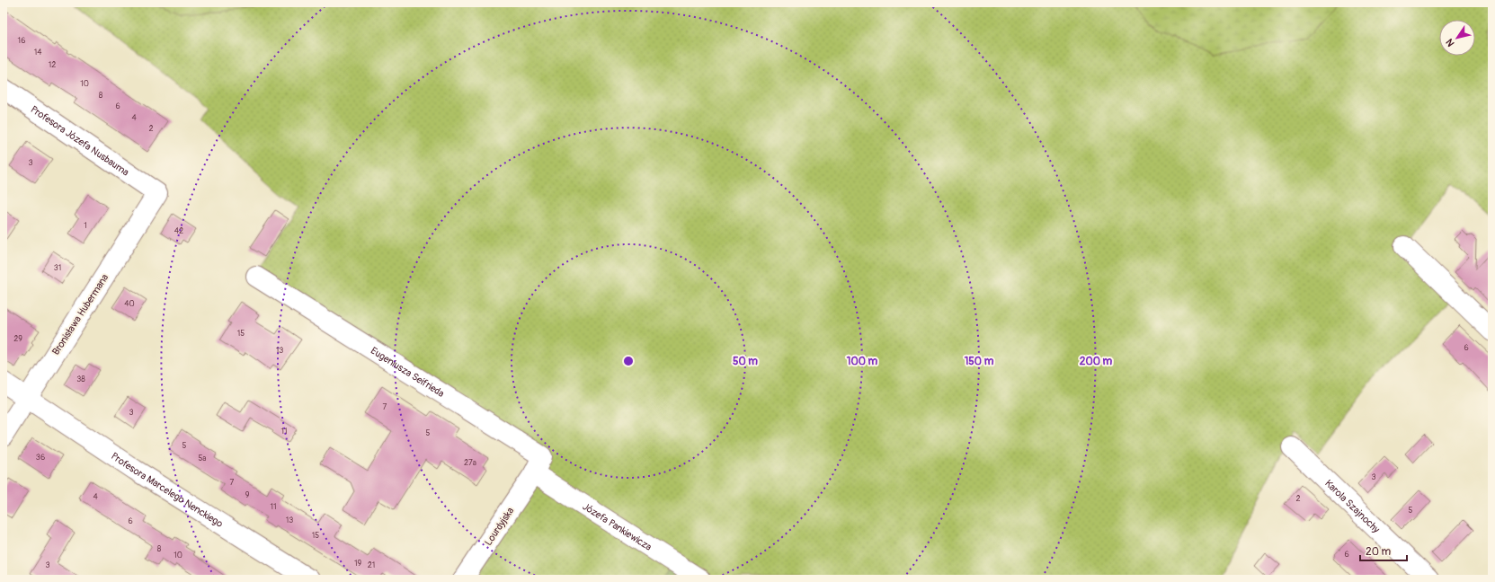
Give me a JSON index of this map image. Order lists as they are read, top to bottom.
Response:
{
  "streets": {
    "street": [
      "Profesora Józefa Nusbauma",
      "Bronisława Hubermana",
      "Eugeniusza Seifrieda",
      "Profesora Marcelego Nenckiego",
      "Karola Szajnochy",
      "Lourdyjska",
      "Józefa Pankiewicza"
    ]
  },
  "crossings": [
    ["Profesora Józefa Nusbauma", "Bronisława Hubermana"],
    ["Bronisława Hubermana", "Profesora Marcelego Nenckiego"],
    ["Eugeniusza Seifrieda", "Lourdyjska"],
    ["Eugeniusza Seifrieda", "Józefa Pankiewicza"],
    ["Lourdyjska", "Józefa Pankiewicza"]
  ],
  "house_numbers": [
    "16",
    "14",
    "12",
    "10",
    "8",
    "6",
    "4",
    "2",
    "3",
    "1",
    "42",
    "31",
    "40",
    "15",
    "29",
    "6",
    "13",
    "38",
    "7",
    "3",
    "11",
    "5",
    "5",
    "36",
    "5a",
    "27a",
    "3",
    "7",
    "9",
    "4",
    "2",
    "11",
    "5",
    "13",
    "6",
    "15",
    "8",
    "6",
    "10",
    "19",
    "3",
    "21"
  ],
  "scale_bar": "20 m",
  "north": "bottom left",
  "rings": [
    "50 m",
    "100 m",
    "150 m",
    "200 m"
  ]
}
